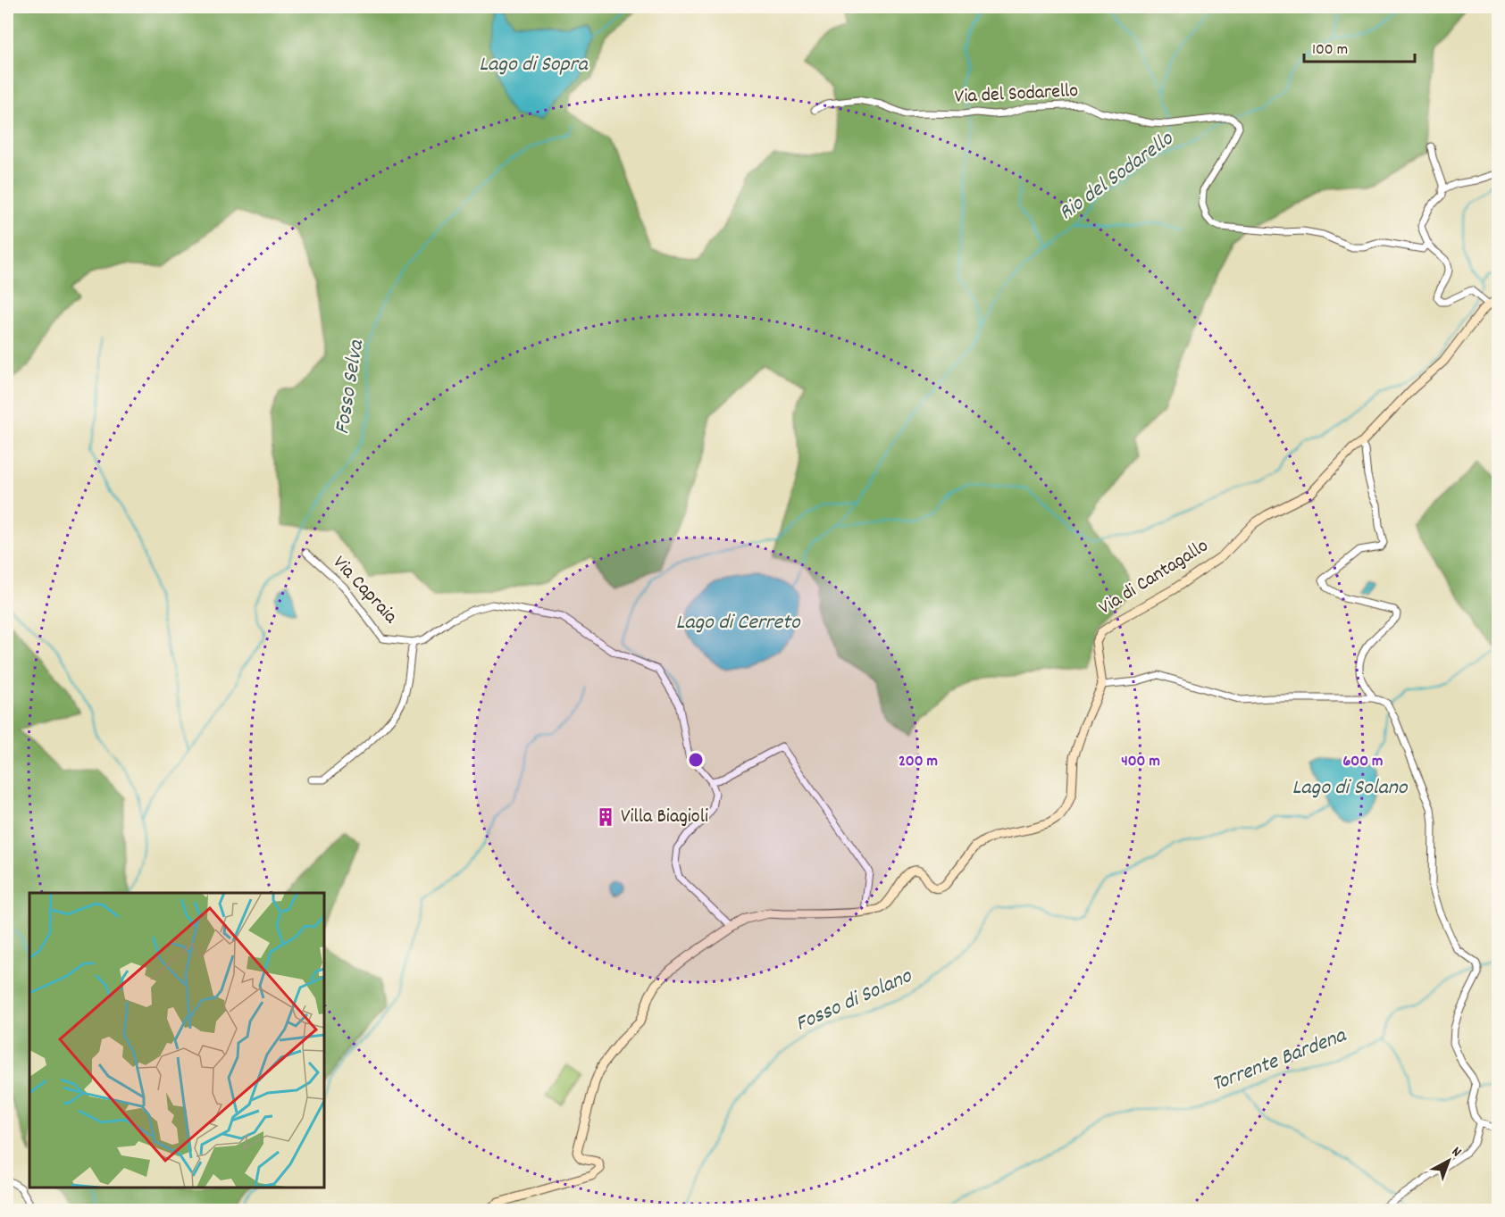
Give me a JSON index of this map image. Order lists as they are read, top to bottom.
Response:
{
  "streets": {
    "street": ["Via del Sodarello", "Via di Cantagallo", "Via Capraia"]
  },
  "water": [
    "Lago di Sopra",
    "Rio del Sodarello",
    "Fosso Selva",
    "Lago di Cerreto",
    "Lago di Solano",
    "Fosso di Solano",
    "Torrente Bardena"
  ],
  "places": {
    "building": ["Villa Biagioli"]
  },
  "scale_bar": "100 m",
  "north": "top right",
  "rings": ["200 m", "400 m", "600 m"]
}
